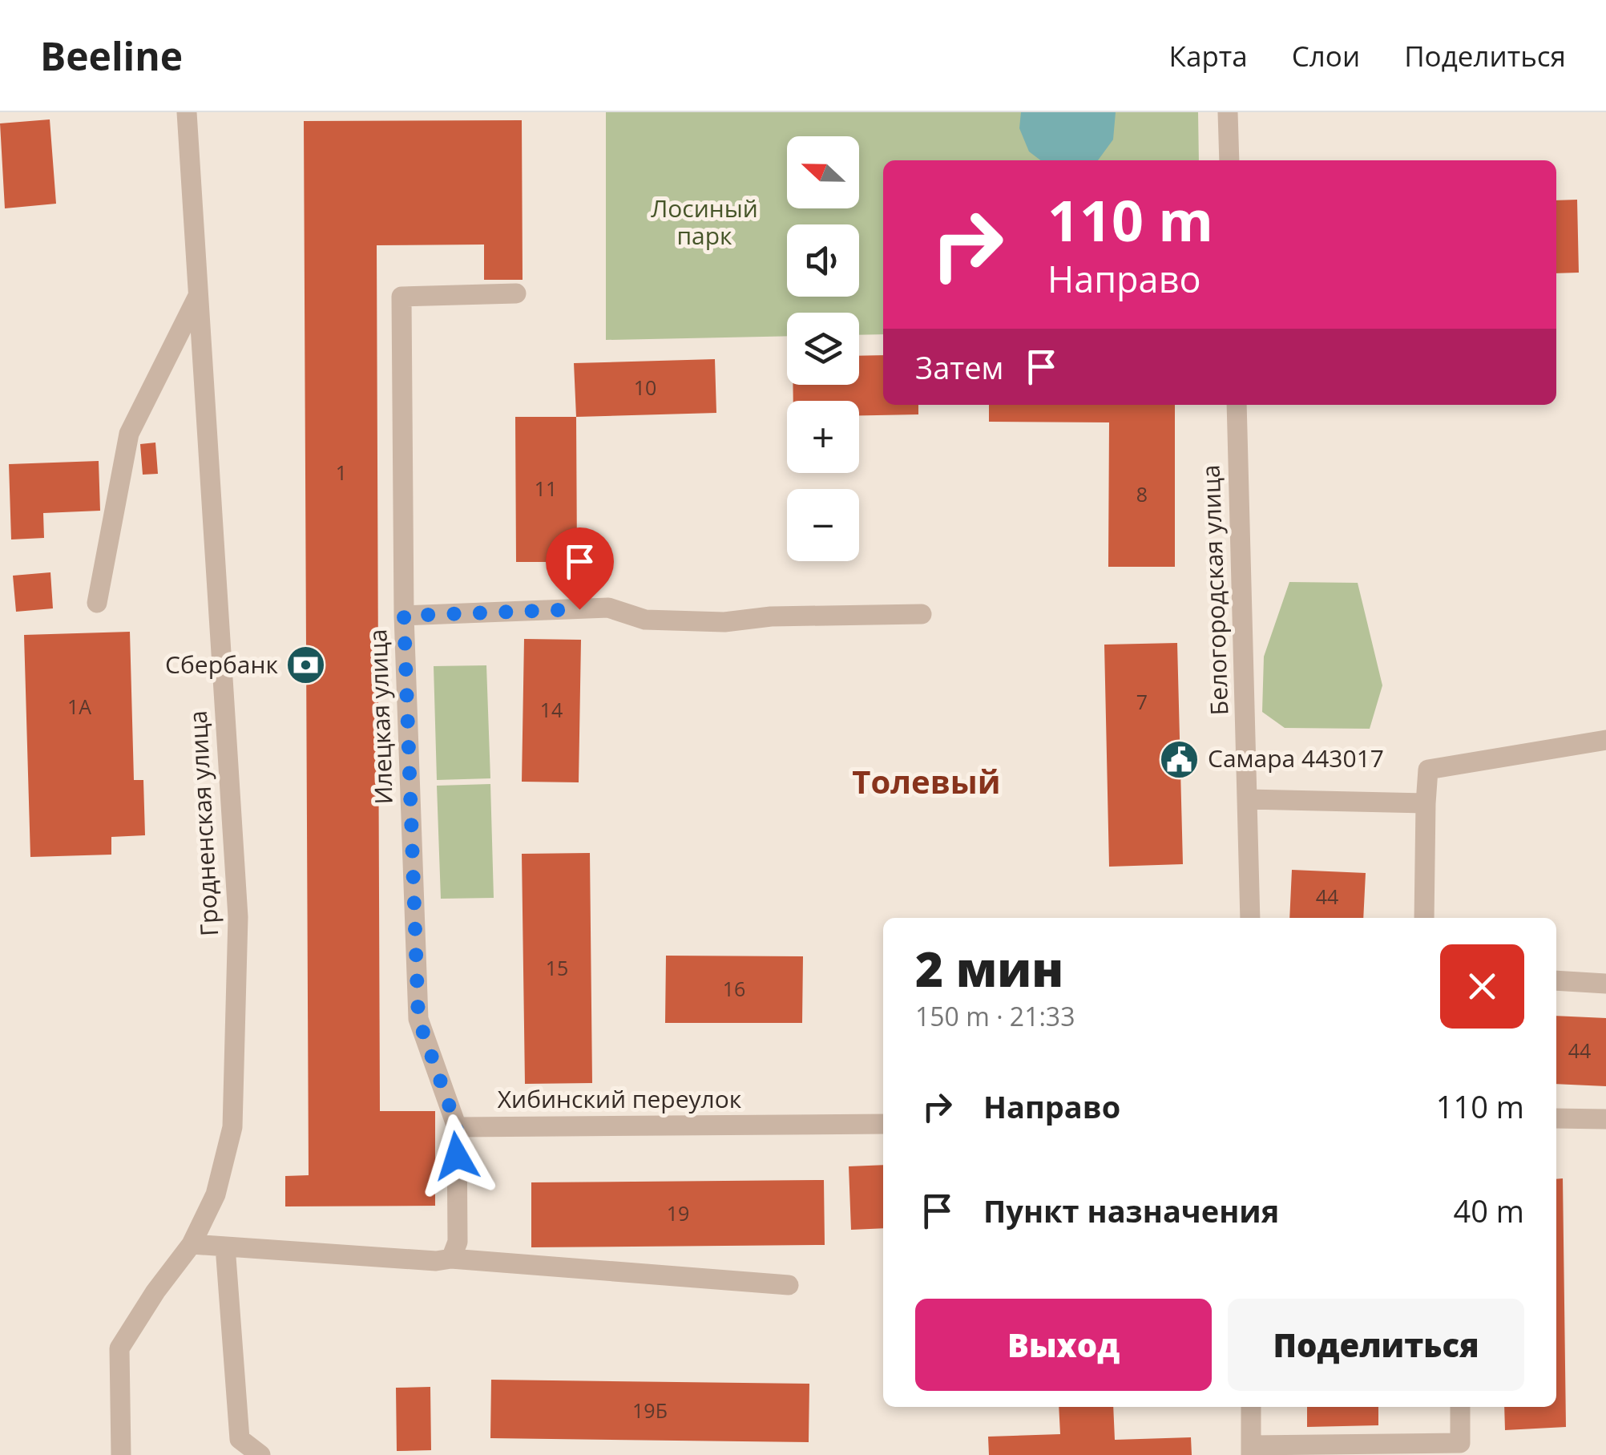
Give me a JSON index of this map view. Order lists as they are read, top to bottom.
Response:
{
  "streets": {
    "street": [
      "Белогородская улица",
      "Илецкая улица",
      "Гродненская улица",
      "Хибинский переулок"
    ]
  },
  "crossings": [
    ["Илецкая улица", "Хибинский переулок"]
  ],
  "districts": ["Толевый"],
  "parks": ["Лосиный парк"],
  "places": {
    "bank": ["Сбербанк"],
    "public building": ["Самара 443017"]
  },
  "house_numbers": [
    "10",
    "1",
    "11",
    "8",
    "7",
    "1А",
    "14",
    "44",
    "15",
    "16",
    "44",
    "19",
    "19Б"
  ],
  "north": "left",
  "page": {
    "header": "Beeline",
    "nav": ["Карта", "Слои", "Поделиться"],
    "map_buttons": ["+", "−"],
    "turn": ["110 m", "Направо"],
    "then": "Затем",
    "heading": ["2 мин", "150 m · 21:33"],
    "list": [
      {
        "name": "Направо",
        "value": "110 m"
      },
      {
        "name": "Пункт назначения",
        "value": "40 m"
      }
    ],
    "buttons": ["Выход", "Поделиться"]
  }
}
